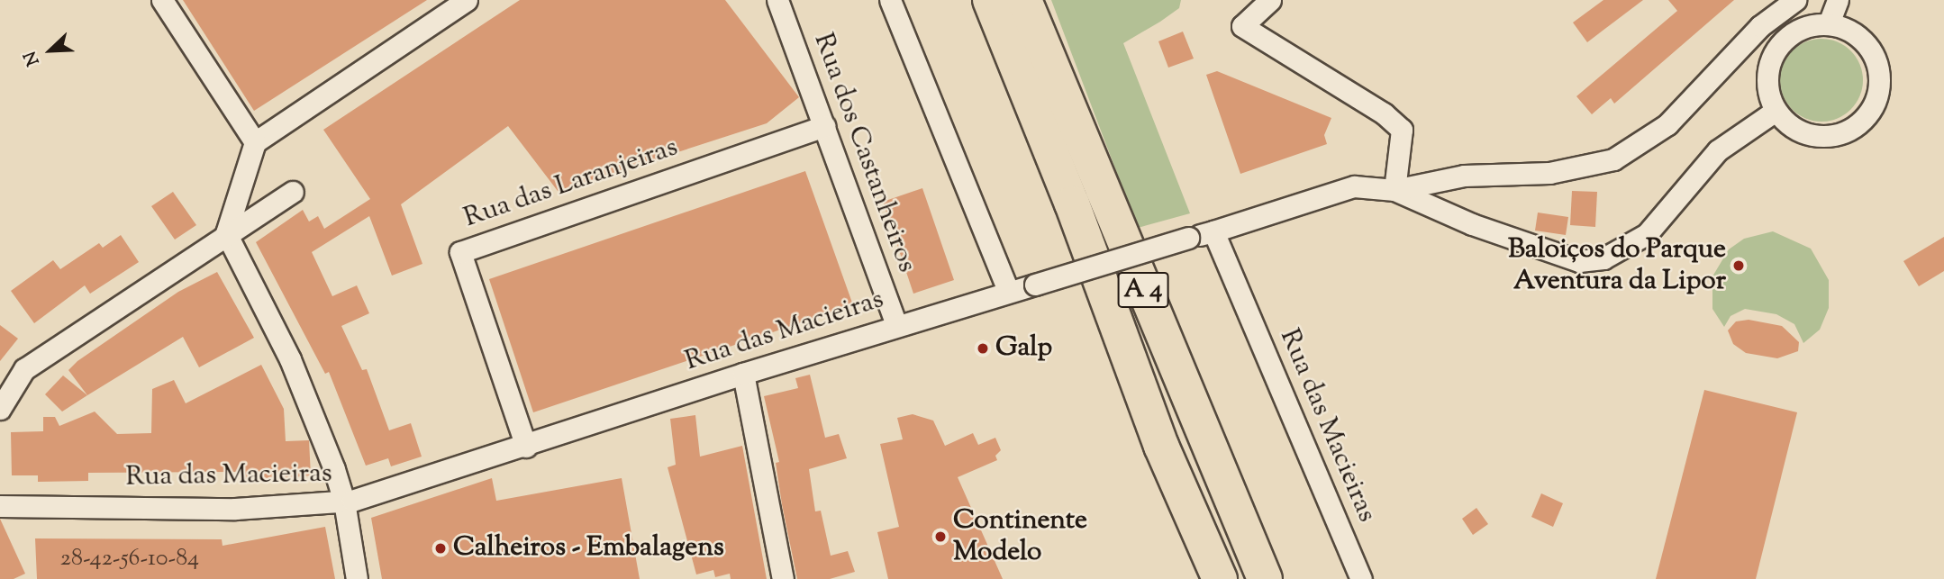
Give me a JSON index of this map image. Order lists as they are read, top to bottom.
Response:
{
  "streets": {
    "highway": ["A 4"],
    "street": ["Rua dos Castanheiros", "Rua das Laranjeiras", "Rua das Macieiras"]
  },
  "crossings": [
    ["Rua dos Castanheiros", "Rua das Laranjeiras"],
    ["Rua dos Castanheiros", "Rua das Macieiras"],
    ["Rua das Laranjeiras", "Rua das Macieiras"]
  ],
  "places": [
    "Baloiços do Parque Aventura da Lipor",
    "Galp",
    "Continente Modelo",
    "Calheiros - Embalagens"
  ],
  "house_numbers": ["28-42-56-10-84"],
  "north": "bottom left"
}
